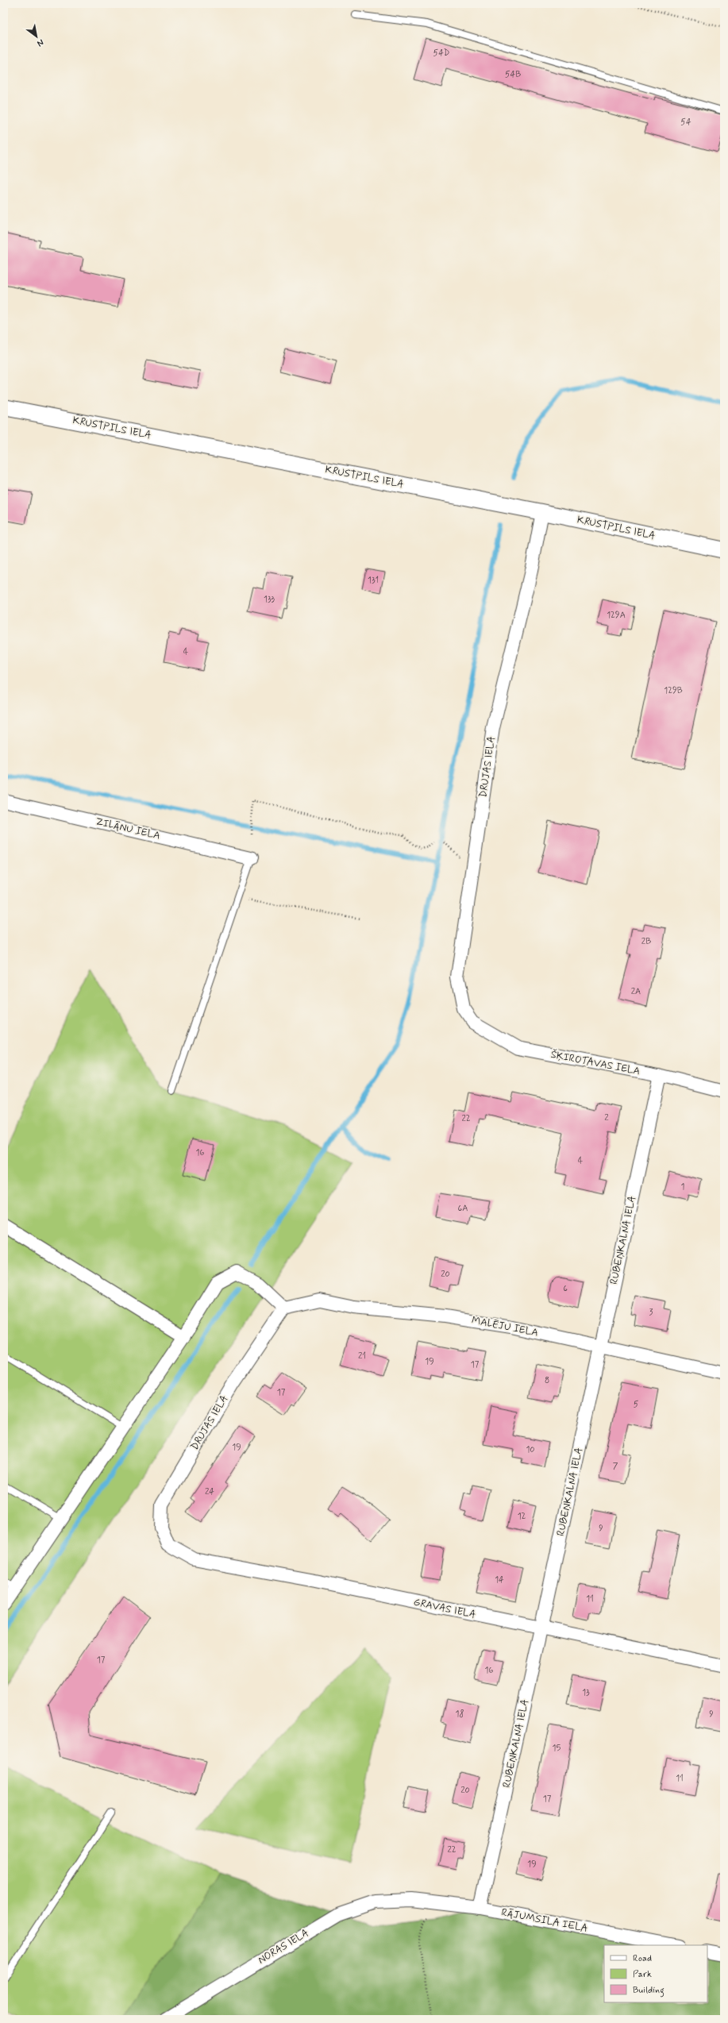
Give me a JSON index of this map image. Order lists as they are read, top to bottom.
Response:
{
  "streets": {
    "street": [
      "KRUSTPILS IELA",
      "DRUJAS IELA",
      "ZILĀNU IELA",
      "ŠĶIROTAVAS IELA",
      "RUBEŅKALNA IELA",
      "MALĒJU IELA",
      "GRAVAS IELA",
      "RĀJUMSILA IELA",
      "NORAS IELA"
    ]
  },
  "crossings": [
    ["KRUSTPILS IELA", "DRUJAS IELA"],
    ["DRUJAS IELA", "ŠĶIROTAVAS IELA"],
    ["DRUJAS IELA", "MALĒJU IELA"],
    ["DRUJAS IELA", "GRAVAS IELA"],
    ["ŠĶIROTAVAS IELA", "RUBEŅKALNA IELA"],
    ["RUBEŅKALNA IELA", "MALĒJU IELA"],
    ["RUBEŅKALNA IELA", "GRAVAS IELA"],
    ["RUBEŅKALNA IELA", "RĀJUMSILA IELA"],
    ["RĀJUMSILA IELA", "NORAS IELA"]
  ],
  "house_numbers": [
    "54D",
    "54B",
    "54",
    "131",
    "133",
    "129A",
    "4",
    "129B",
    "2B",
    "2A",
    "2",
    "22",
    "16",
    "4",
    "1",
    "6A",
    "20",
    "6",
    "3",
    "21",
    "19",
    "17",
    "8",
    "17",
    "5",
    "19",
    "10",
    "7",
    "24",
    "12",
    "9",
    "14",
    "11",
    "17",
    "16",
    "13",
    "18",
    "9",
    "15",
    "11",
    "20",
    "17",
    "22",
    "19"
  ],
  "legend": ["Road", "Park", "Building"],
  "north": "bottom right"
}
